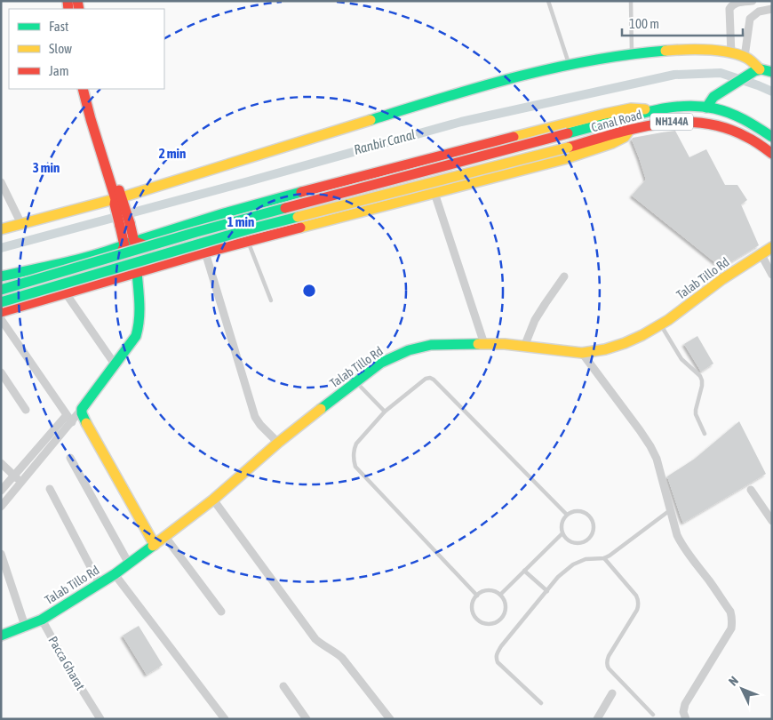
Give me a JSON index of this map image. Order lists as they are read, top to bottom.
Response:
{
  "streets": {
    "main road": ["Canal Road", "NH144A", "Talab Tillo Rd"],
    "street": ["Pacca Gharat"]
  },
  "crossings": [
    ["Canal Road", "NH144A"],
    ["Talab Tillo Rd", "Pacca Gharat"]
  ],
  "water": ["Ranbir Canal"],
  "legend": ["Fast", "Slow", "Jam"],
  "scale_bar": "100 m",
  "north": "top left",
  "rings": ["2 min", "3 min", "1 min"]
}
